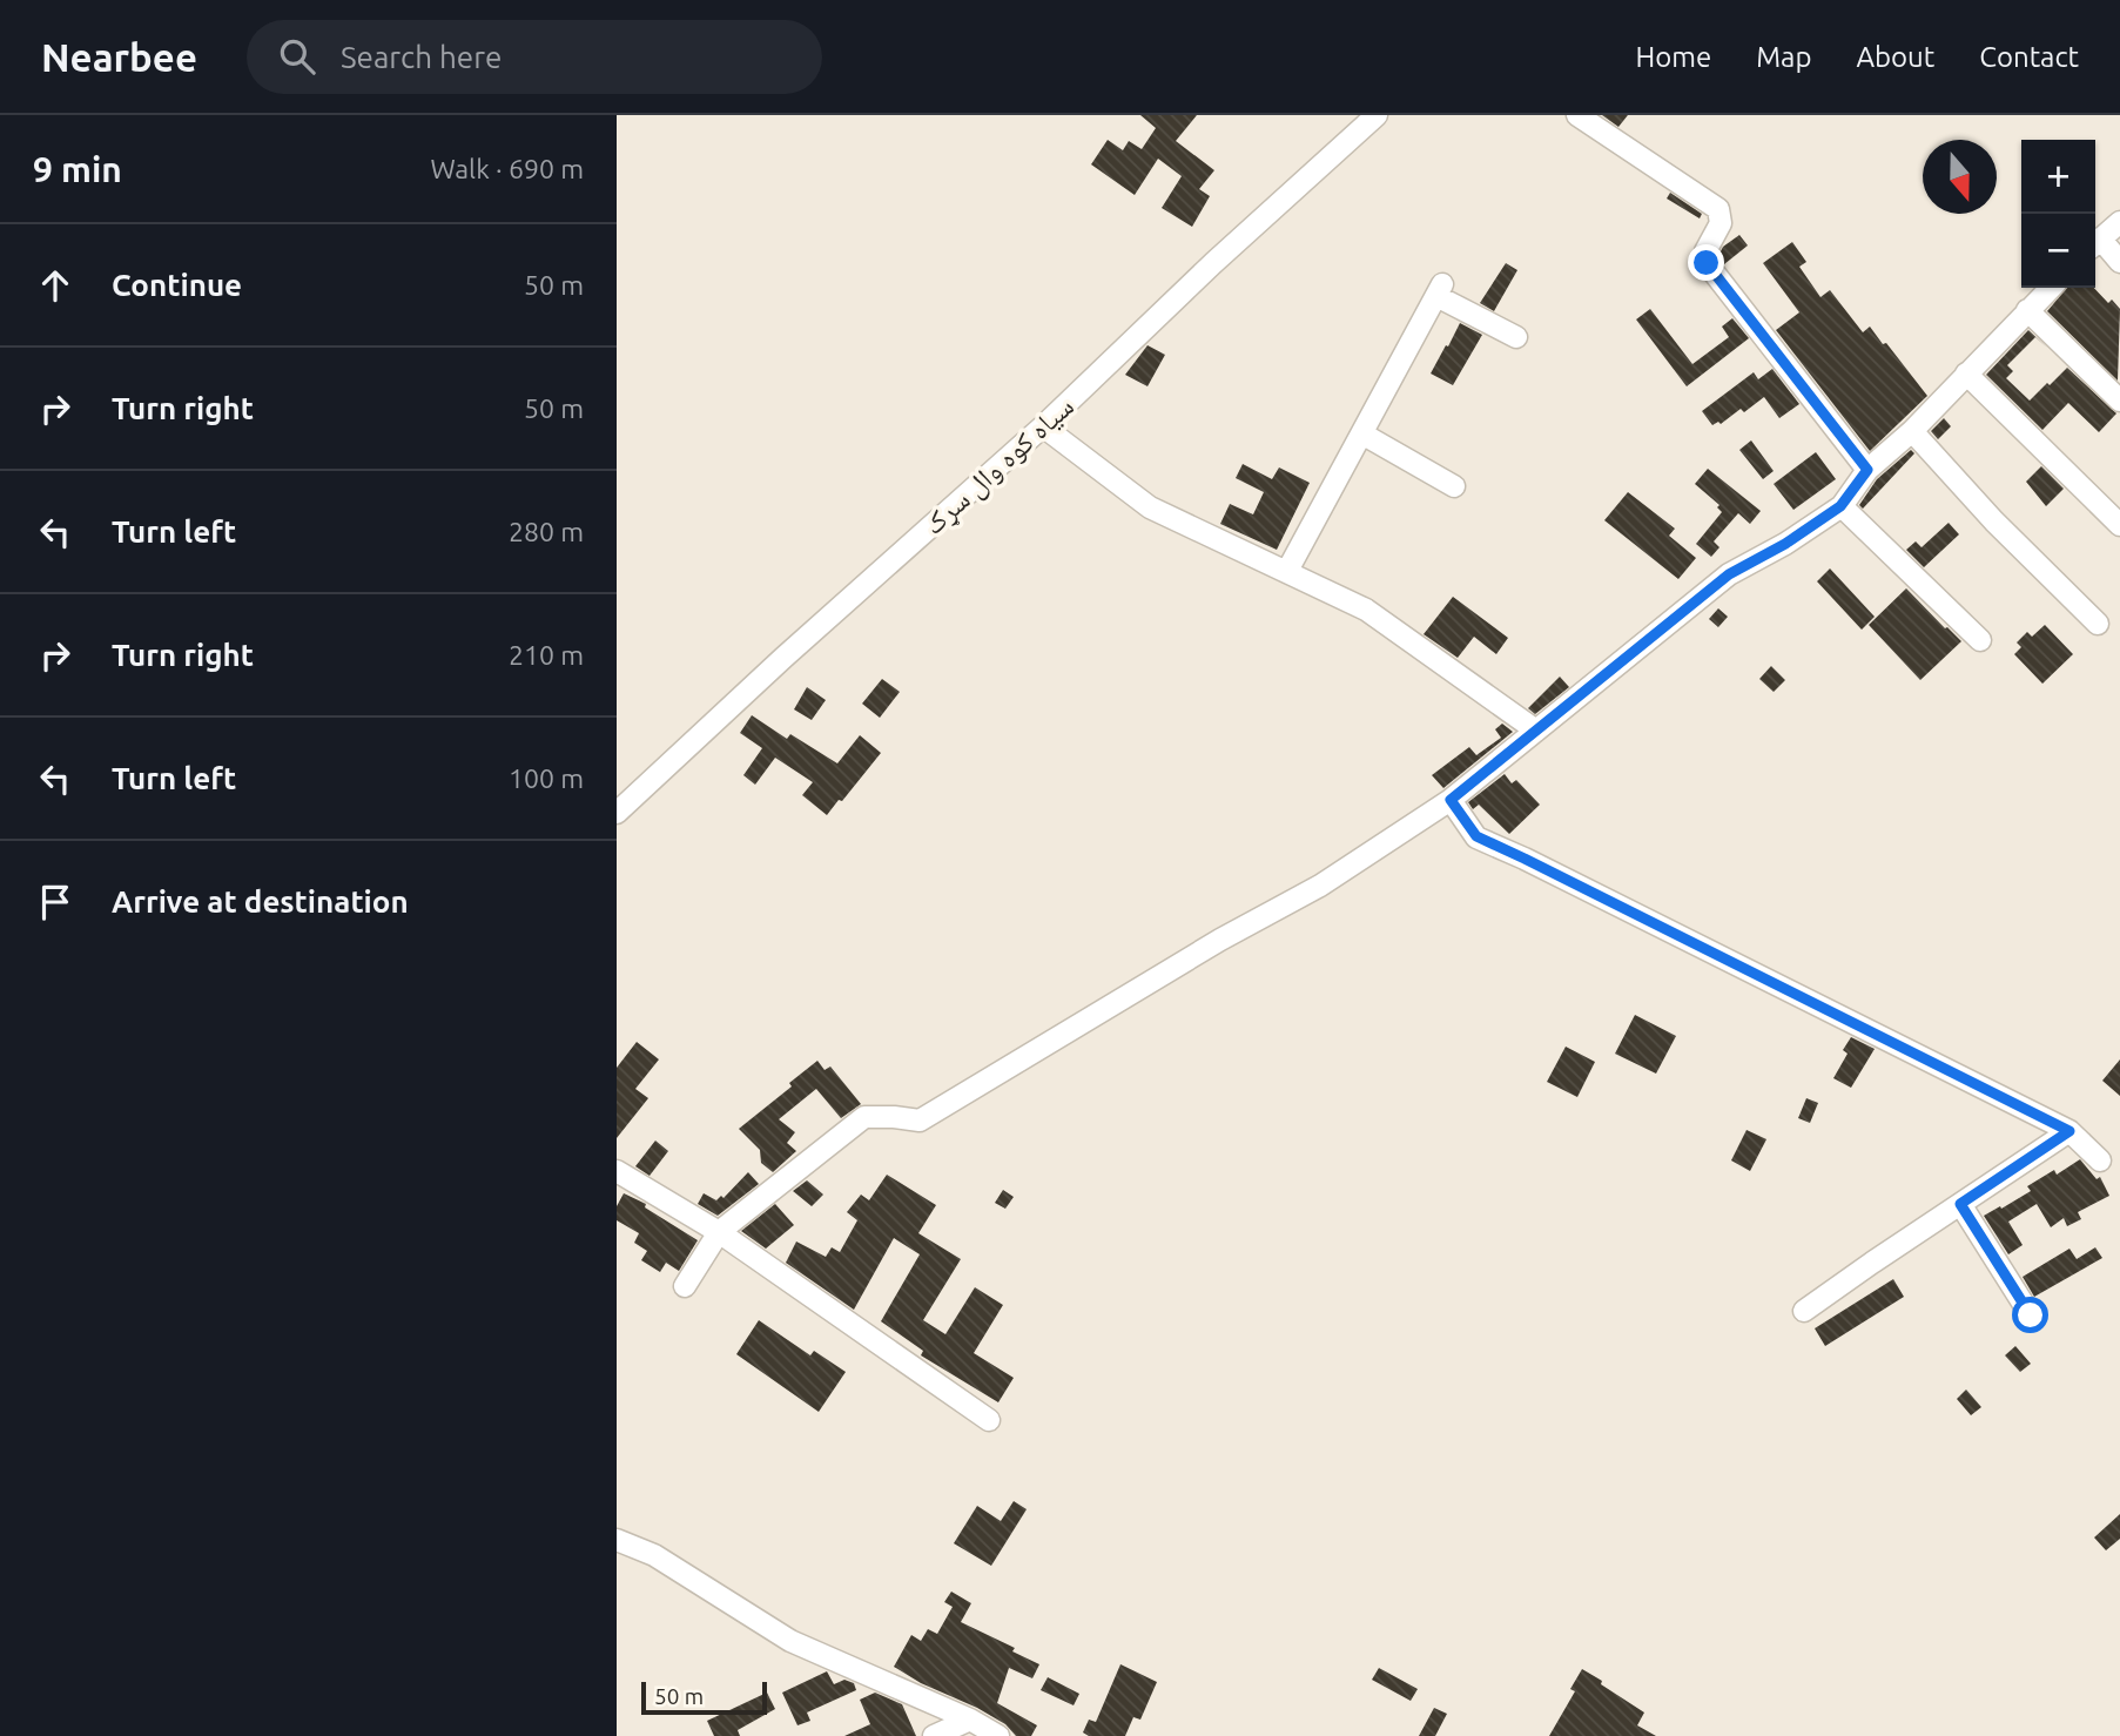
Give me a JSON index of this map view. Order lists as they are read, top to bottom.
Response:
{
  "streets": {
    "street": ["سیاه کوه وال سړک"]
  },
  "scale_bar": "50 m",
  "north": "bottom",
  "page": {
    "header": "Nearbee",
    "search": "Search here",
    "nav": [
      "Home",
      "Map",
      "About",
      "Contact"
    ],
    "heading": ["9 min", "Walk · 690 m"],
    "map_buttons": ["+", "−"],
    "list": [
      ["Continue", "50 m"],
      ["Turn right", "50 m"],
      ["Turn left", "280 m"],
      ["Turn right", "210 m"],
      ["Turn left", "100 m"],
      "Arrive at destination"
    ],
    "scale": "50 m"
  }
}
